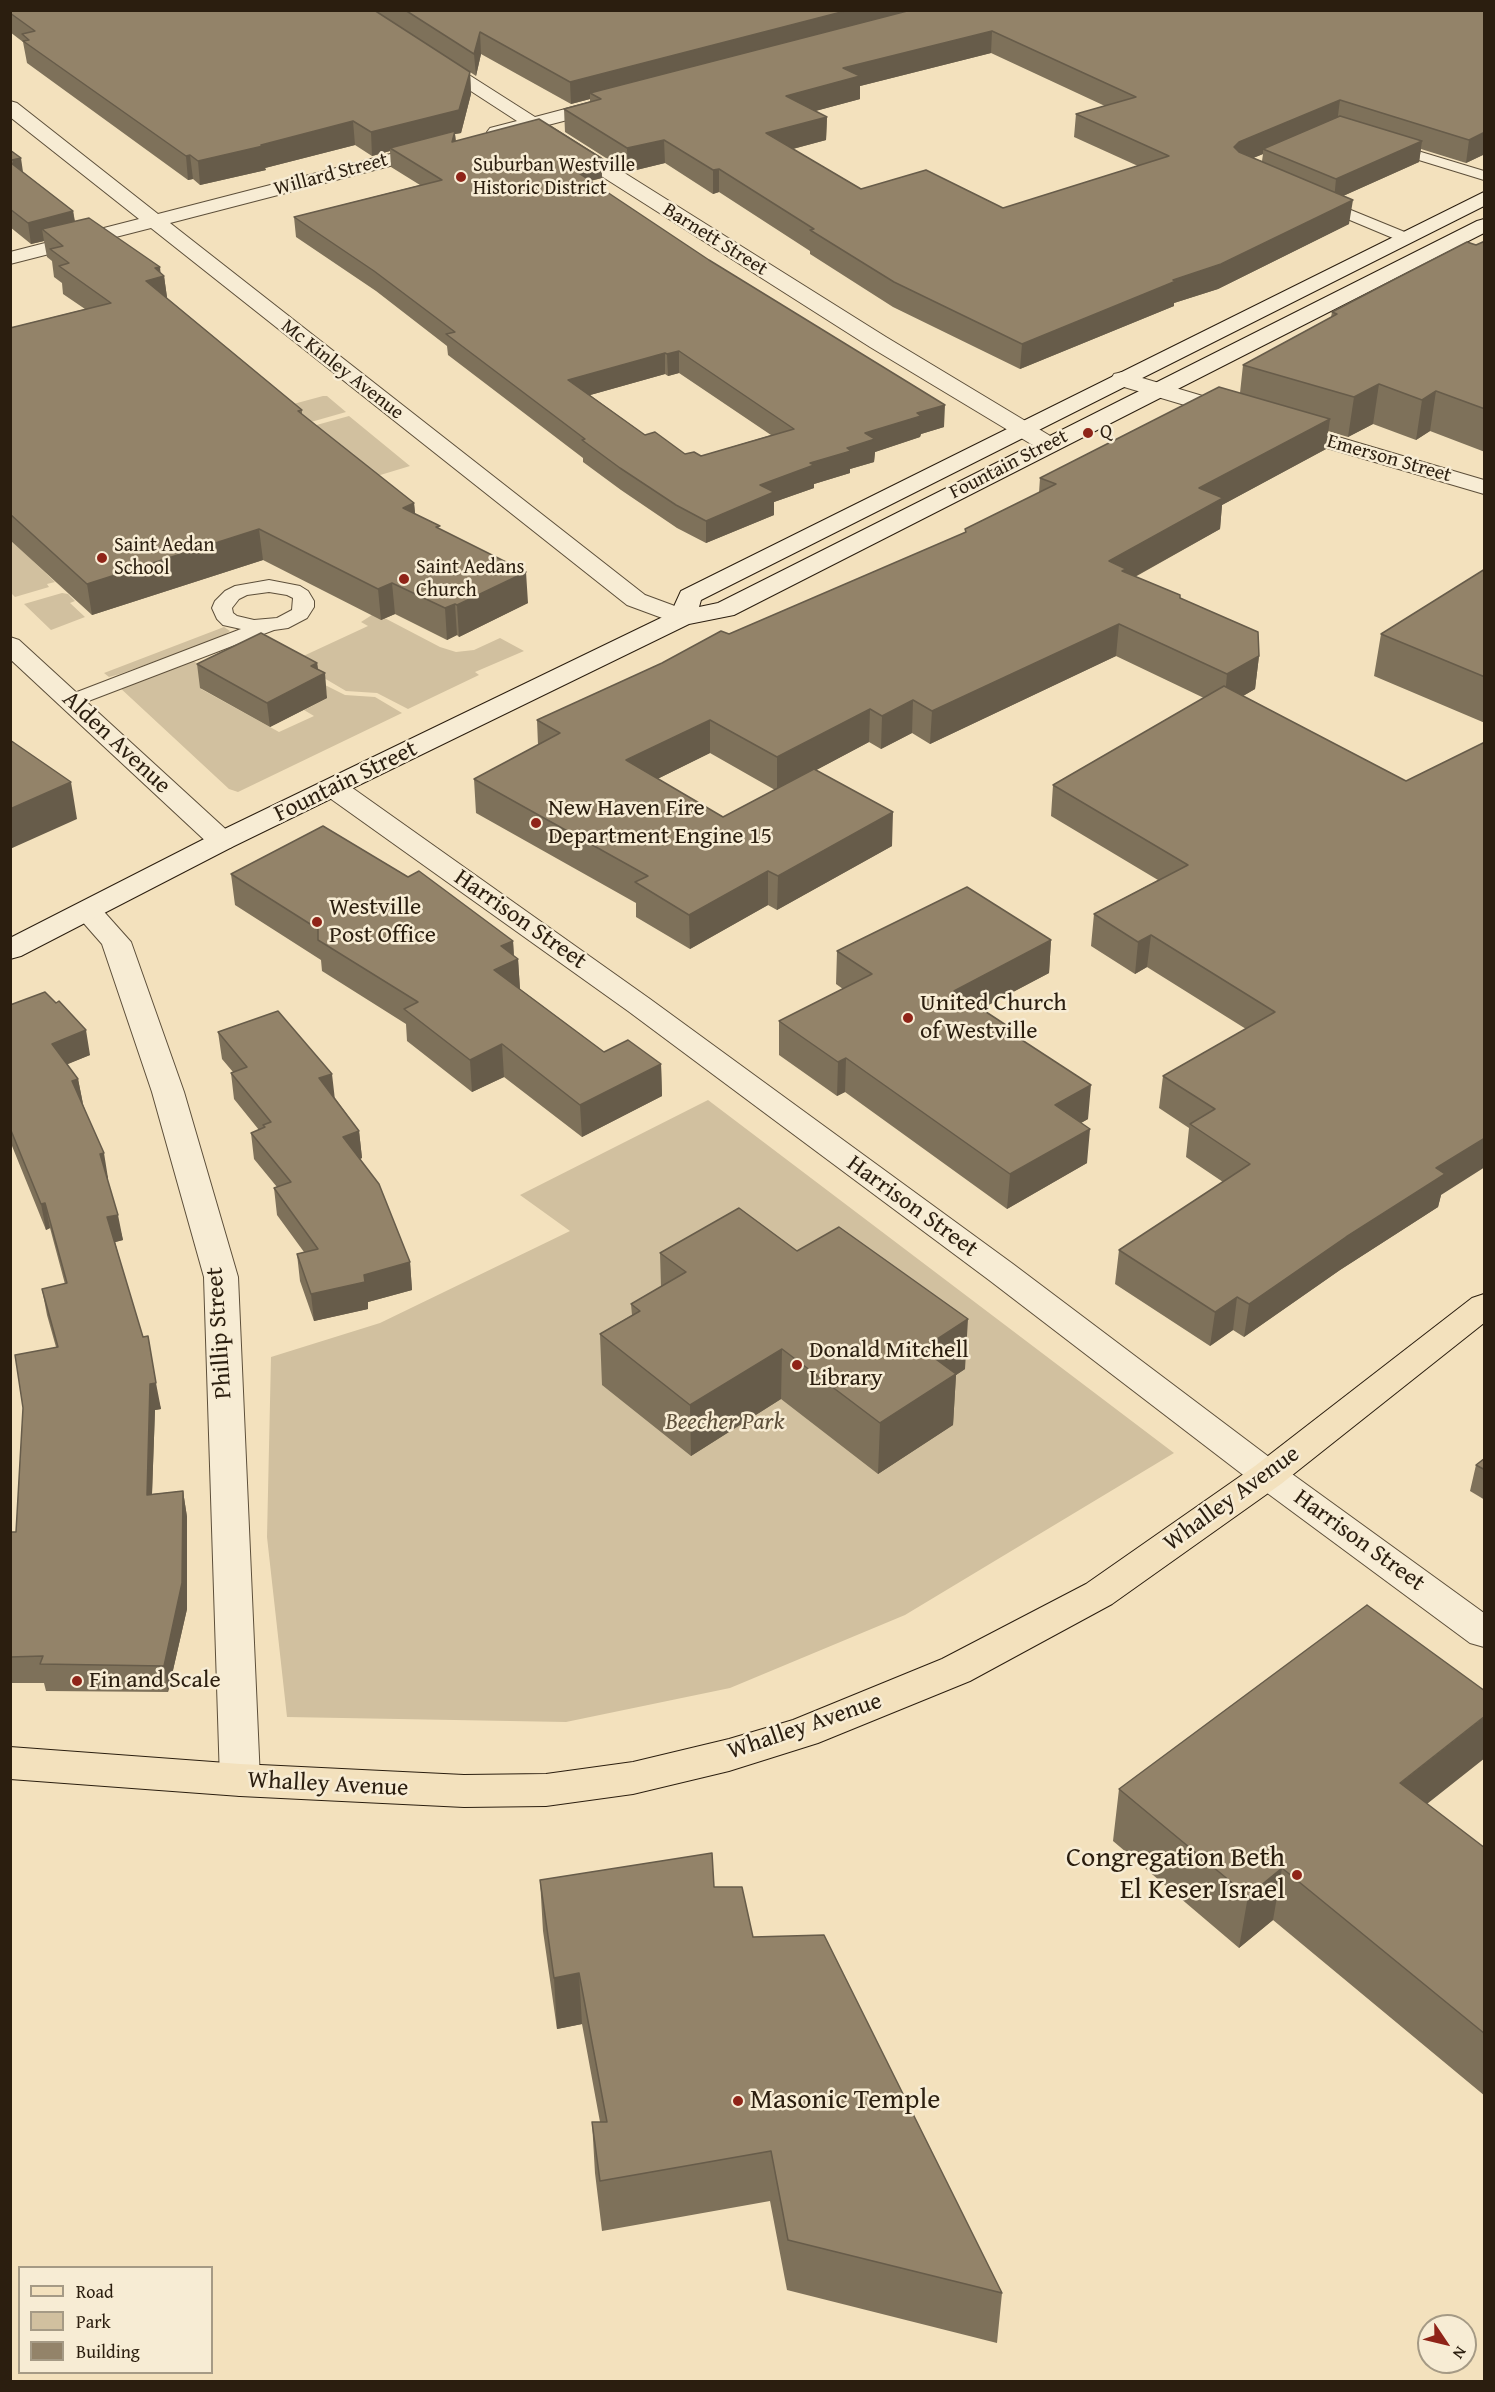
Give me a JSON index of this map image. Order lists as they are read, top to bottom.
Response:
{
  "streets": {
    "main road": ["Whalley Avenue"],
    "street": [
      "Willard Street",
      "Barnett Street",
      "Mc Kinley Avenue",
      "Emerson Street",
      "Fountain Street",
      "Alden Avenue",
      "Harrison Street",
      "Phillip Street"
    ]
  },
  "crossings": [
    ["Willard Street", "Mc Kinley Avenue"],
    ["Barnett Street", "Fountain Street"],
    ["Mc Kinley Avenue", "Fountain Street"],
    ["Emerson Street", "Fountain Street"],
    ["Fountain Street", "Alden Avenue"],
    ["Fountain Street", "Harrison Street"],
    ["Fountain Street", "Phillip Street"],
    ["Harrison Street", "Whalley Avenue"],
    ["Phillip Street", "Whalley Avenue"]
  ],
  "parks": ["Beecher Park"],
  "places": [
    "Suburban Westville Historic District",
    "Q",
    "Saint Aedan School",
    "Saint Aedans Church",
    "New Haven Fire Department Engine 15",
    "Westville Post Office",
    "United Church of Westville",
    "Donald Mitchell Library",
    "Fin and Scale",
    "Congregation Beth El Keser Israel",
    "Masonic Temple"
  ],
  "legend": ["Road", "Park", "Building"],
  "north": "bottom right"
}
